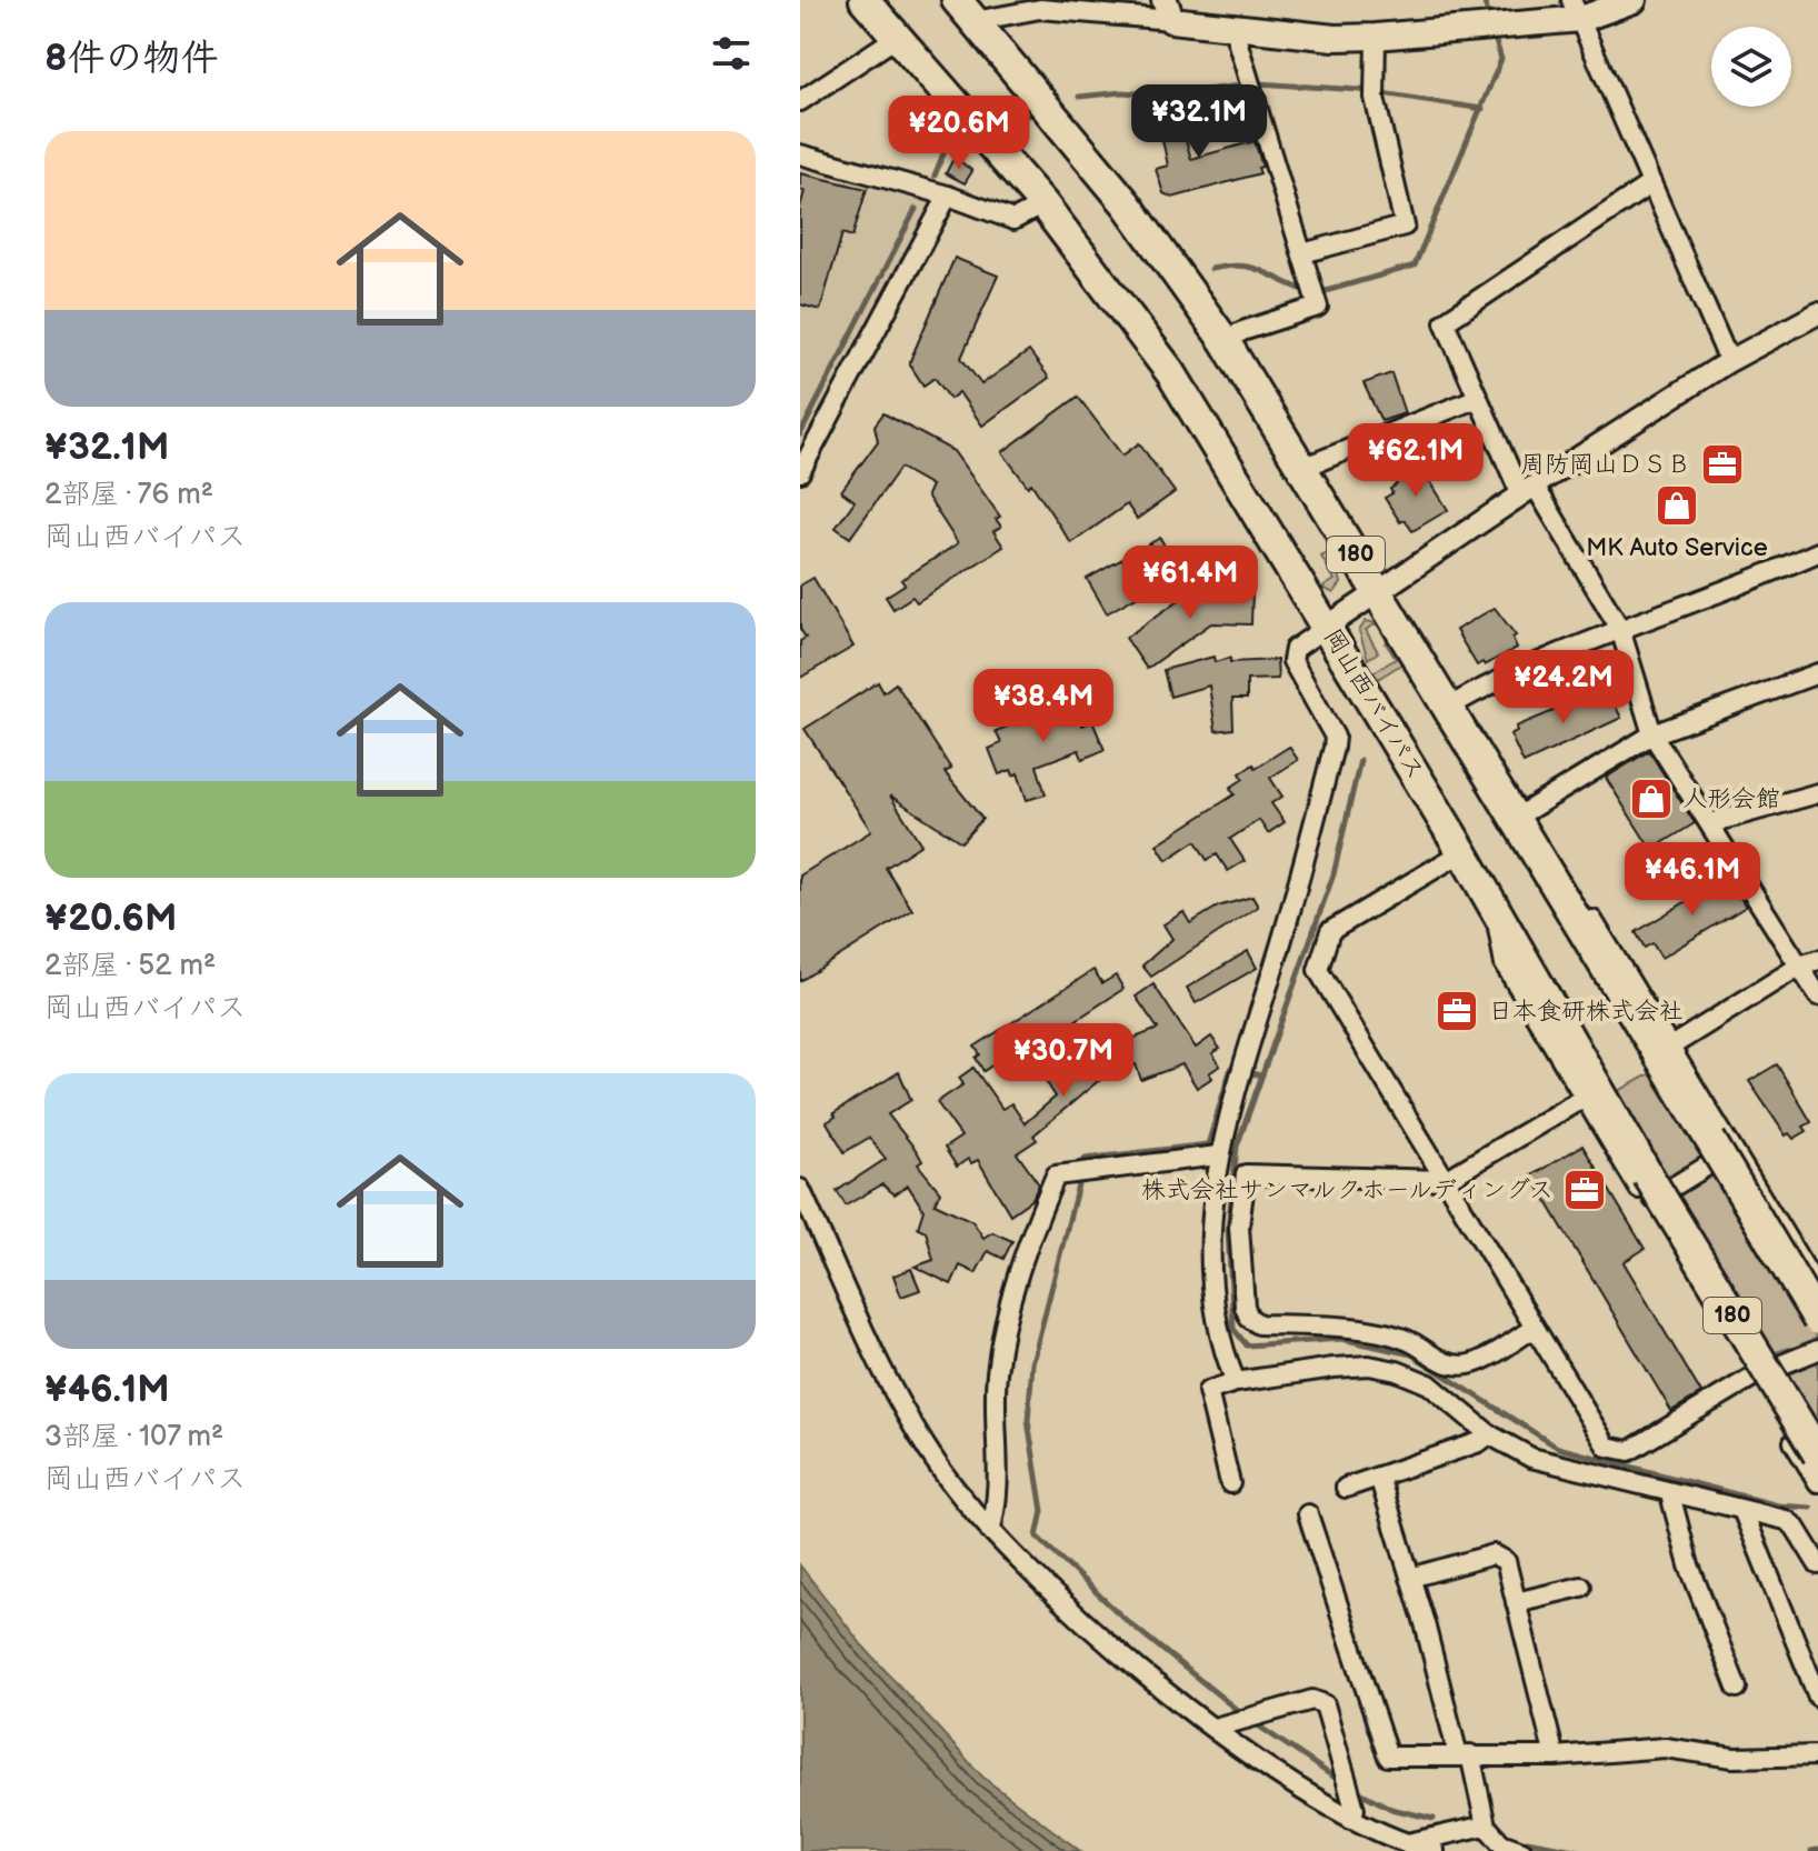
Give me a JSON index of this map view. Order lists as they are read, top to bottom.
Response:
{
  "streets": {
    "highway": ["180", "岡山西バイパス"]
  },
  "places": {
    "office": ["周防岡山ＤＳＢ", "日本食研株式会社", "株式会社サンマルクホールディングス"],
    "shop": ["MK Auto Service", "人形会館"]
  },
  "page": {
    "heading": "8件の物件",
    "price": [
      "¥32.1M",
      "¥20.6M",
      "¥62.1M",
      "¥61.4M",
      "¥24.2M",
      "¥38.4M",
      "¥46.1M",
      "¥30.7M"
    ],
    "list": [
      {
        "name": "¥32.1M",
        "note": "2部屋 · 76 m² · 岡山西バイパス"
      },
      {
        "name": "¥20.6M",
        "note": "2部屋 · 52 m² · 岡山西バイパス"
      },
      {
        "name": "¥46.1M",
        "note": "3部屋 · 107 m² · 岡山西バイパス"
      }
    ]
  }
}
